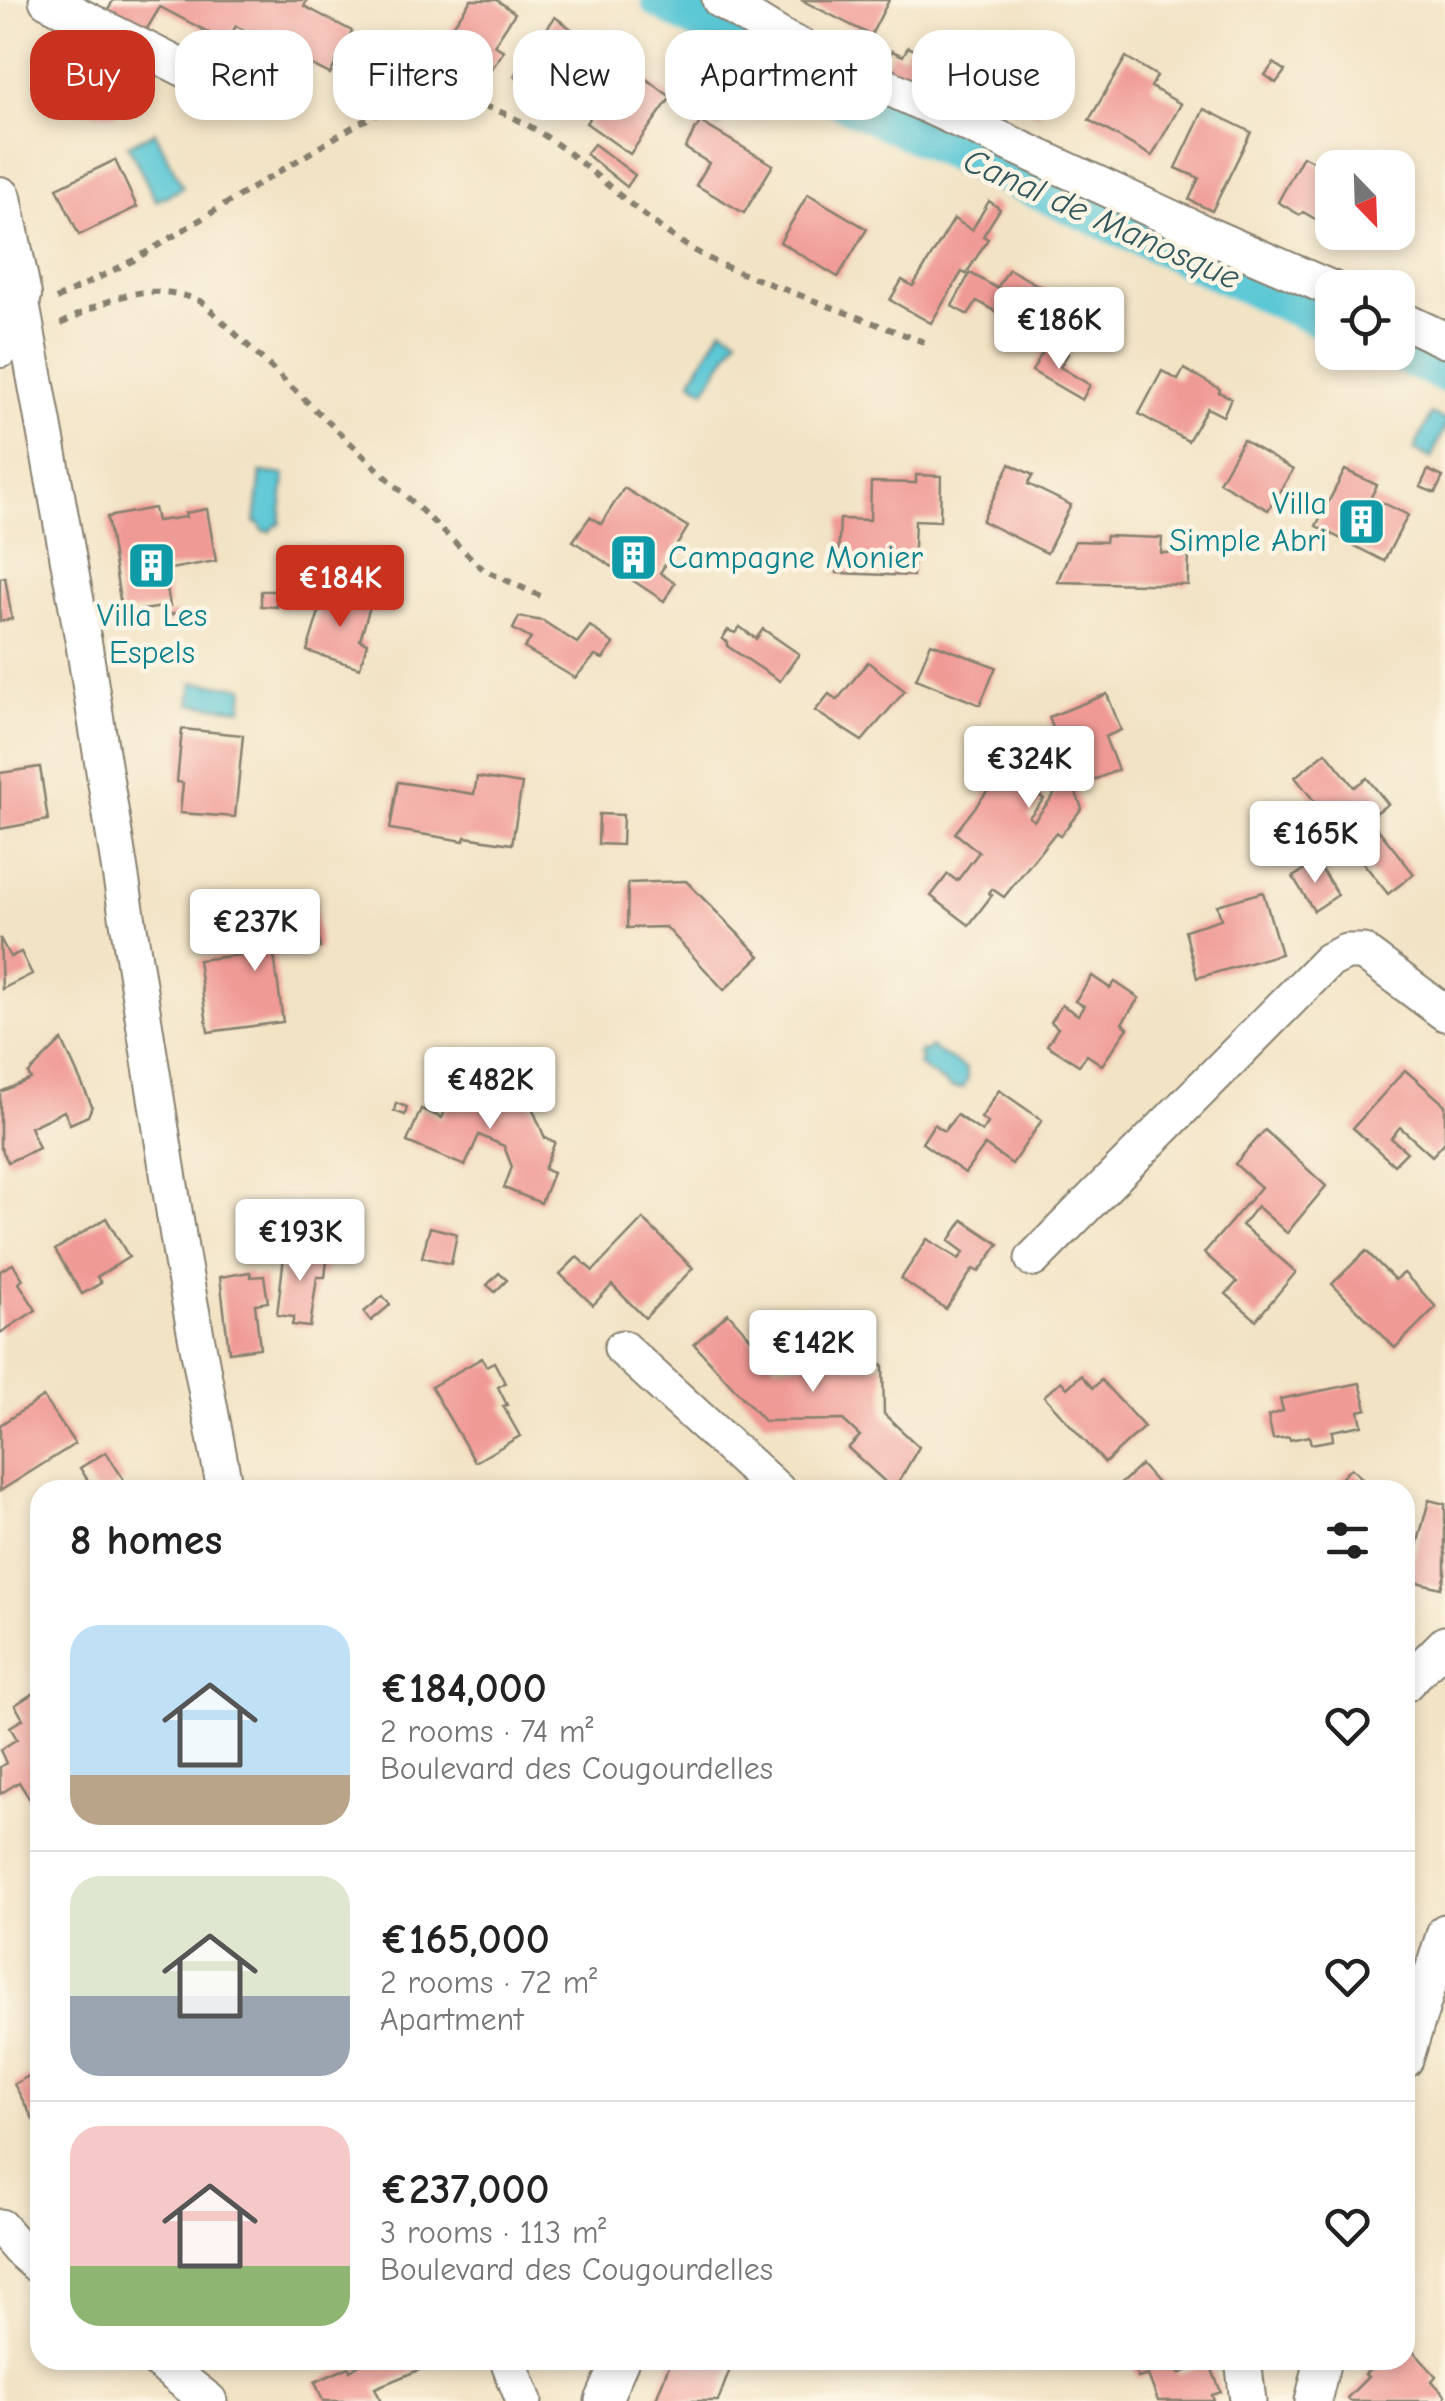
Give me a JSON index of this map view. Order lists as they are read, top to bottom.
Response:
{
  "water": ["Canal de Manosque"],
  "places": {
    "building": ["Villa Simple Abri", "Campagne Monier", "Villa Les Espels"]
  },
  "north": "bottom right",
  "page": {
    "chip": [
      "Buy",
      "Rent",
      "Filters",
      "New",
      "Apartment",
      "House"
    ],
    "price": [
      "€186K",
      "€184K",
      "€324K",
      "€165K",
      "€237K",
      "€482K",
      "€193K",
      "€142K"
    ],
    "heading": "8 homes",
    "list": [
      {
        "name": "€184,000",
        "note": "2 rooms · 74 m² · Boulevard des Cougourdelles"
      },
      {
        "name": "€165,000",
        "note": "2 rooms · 72 m² · Apartment"
      },
      {
        "name": "€237,000",
        "note": "3 rooms · 113 m² · Boulevard des Cougourdelles"
      }
    ]
  }
}
